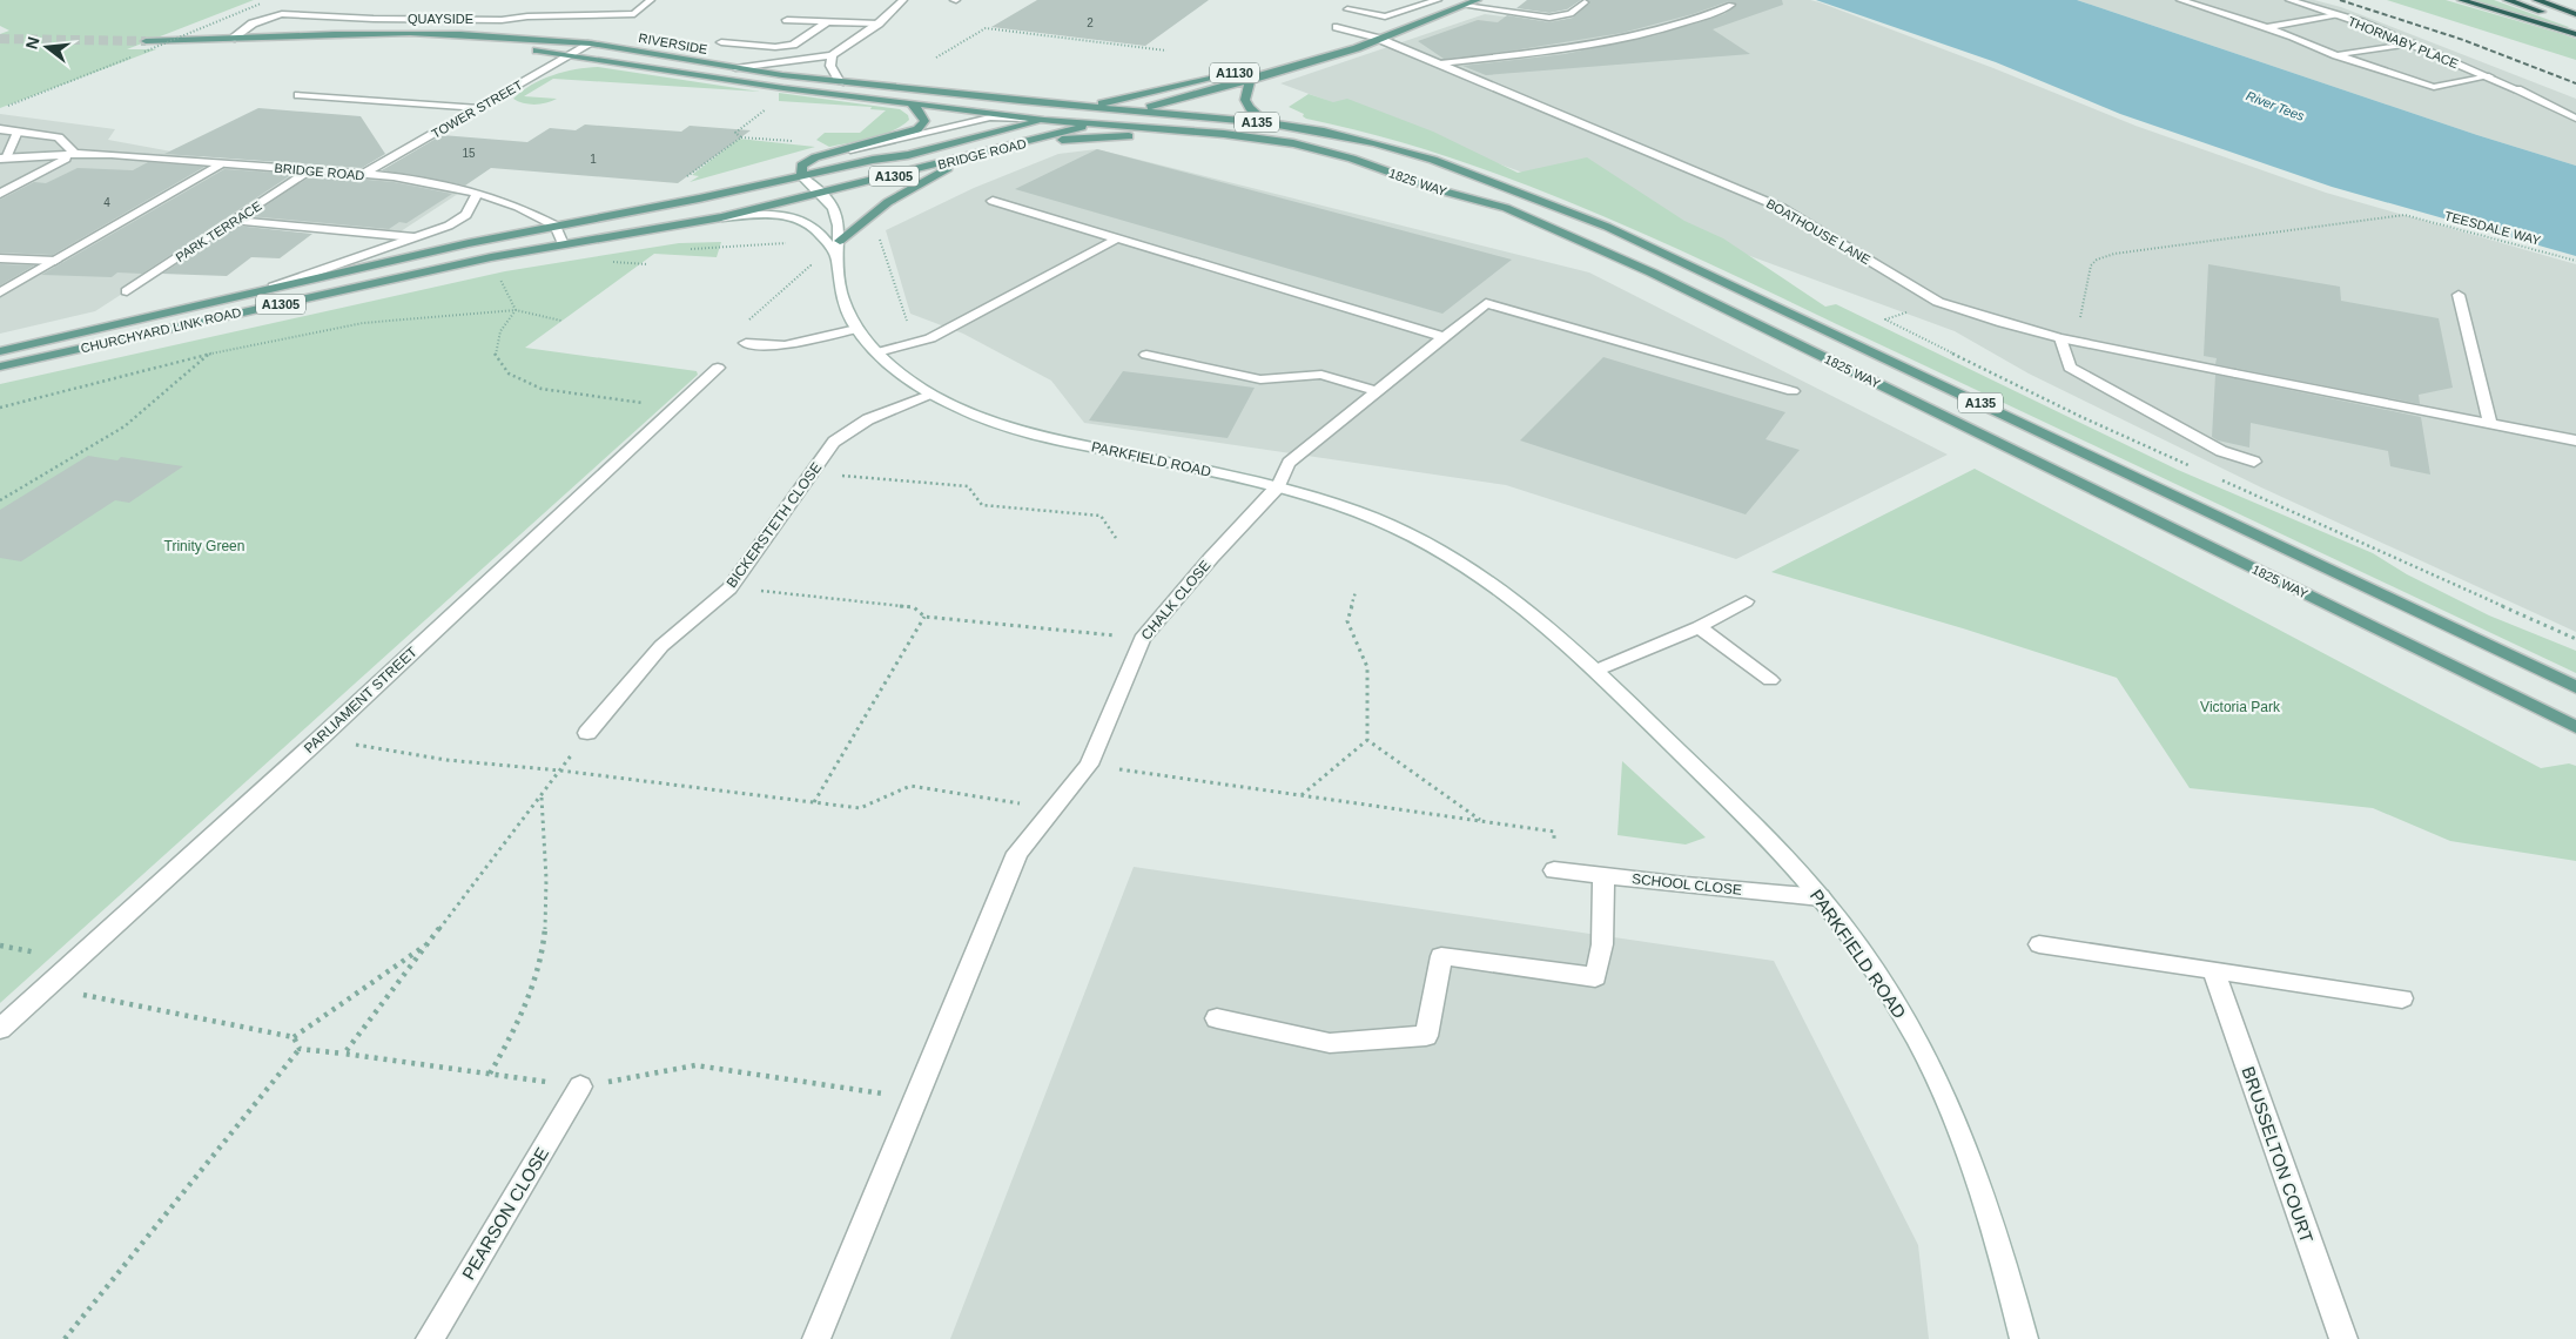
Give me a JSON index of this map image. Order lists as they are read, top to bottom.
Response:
{
  "streets": {
    "main road": [
      "RIVERSIDE",
      "A1130",
      "A135",
      "BRIDGE ROAD",
      "A1305",
      "1825 WAY",
      "CHURCHYARD LINK ROAD"
    ],
    "street": [
      "QUAYSIDE",
      "THORNABY PLACE",
      "TOWER STREET",
      "PARK TERRACE",
      "BOATHOUSE LANE",
      "PARKFIELD ROAD",
      "BICKERSTETH CLOSE",
      "CHALK CLOSE",
      "PARLIAMENT STREET",
      "SCHOOL CLOSE",
      "BRUSSELTON COURT",
      "PEARSON CLOSE"
    ],
    "path": ["TEESDALE WAY"]
  },
  "crossings": [
    ["QUAYSIDE", "RIVERSIDE"],
    ["RIVERSIDE", "TOWER STREET"],
    ["RIVERSIDE", "BRIDGE ROAD"],
    ["RIVERSIDE", "A1305"],
    ["RIVERSIDE", "1825 WAY"],
    ["A1130", "BRIDGE ROAD"],
    ["TOWER STREET", "BRIDGE ROAD"],
    ["A135", "BRIDGE ROAD"],
    ["A135", "1825 WAY"],
    ["BRIDGE ROAD", "A1305"],
    ["BRIDGE ROAD", "1825 WAY"],
    ["BRIDGE ROAD", "PARK TERRACE"],
    ["BRIDGE ROAD", "BOATHOUSE LANE"],
    ["BRIDGE ROAD", "CHURCHYARD LINK ROAD"],
    ["BRIDGE ROAD", "PARKFIELD ROAD"],
    ["A1305", "1825 WAY"],
    ["A1305", "PARKFIELD ROAD"],
    ["TEESDALE WAY", "BOATHOUSE LANE"],
    ["PARKFIELD ROAD", "BICKERSTETH CLOSE"],
    ["PARKFIELD ROAD", "CHALK CLOSE"],
    ["PARKFIELD ROAD", "SCHOOL CLOSE"]
  ],
  "water": ["River Tees"],
  "parks": ["Trinity Green", "Victoria Park"],
  "house_numbers": [
    "2",
    "15",
    "1",
    "4"
  ],
  "north": "left"
}
